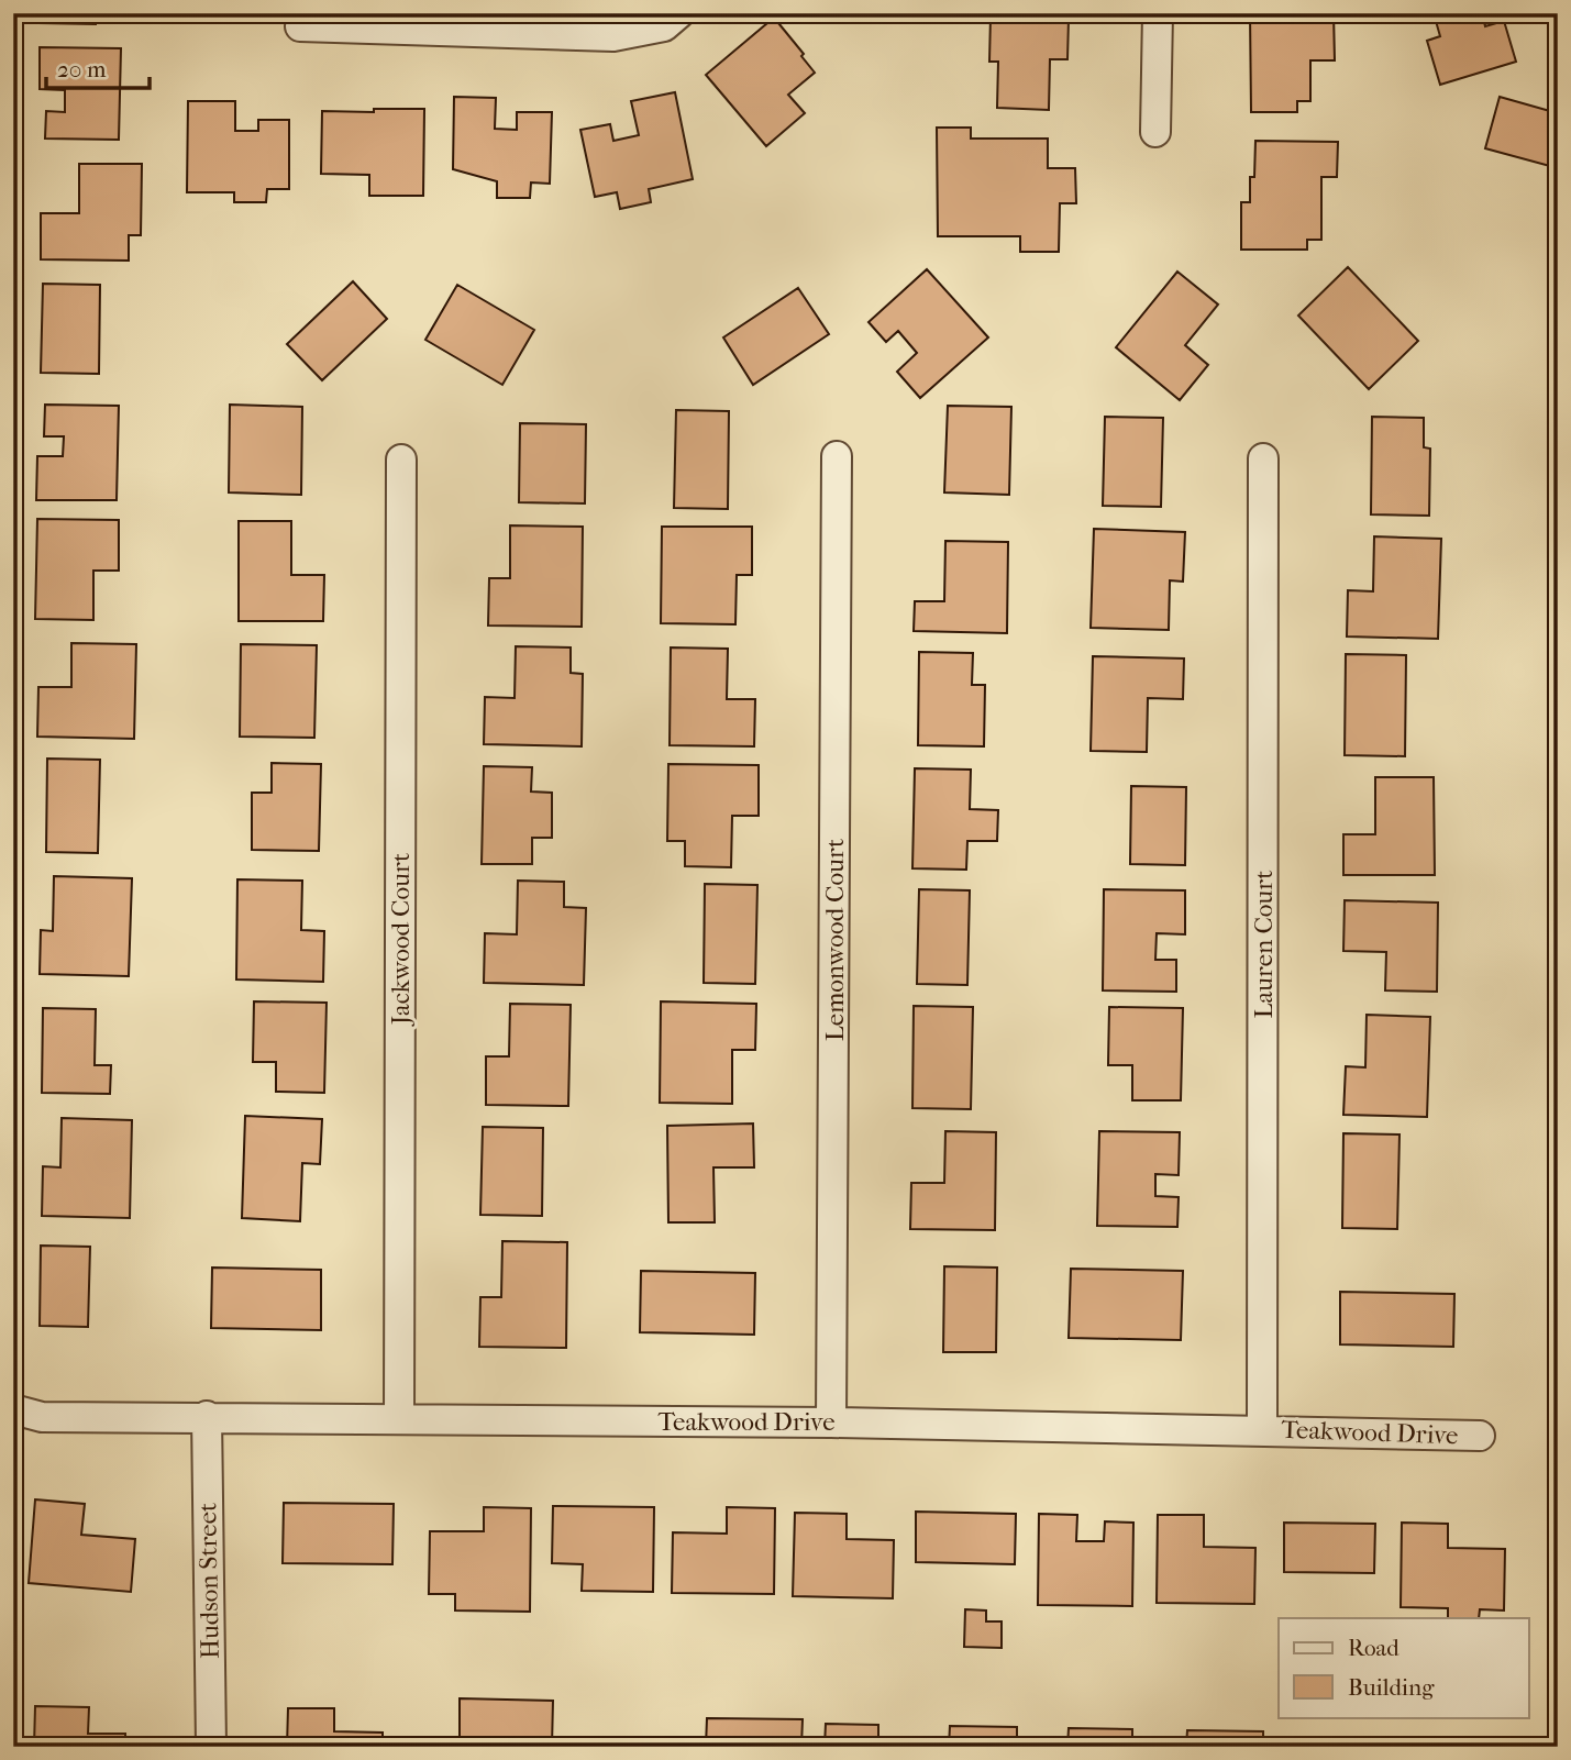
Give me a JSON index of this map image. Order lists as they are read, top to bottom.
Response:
{
  "streets": {
    "street": [
      "Jackwood Court",
      "Lemonwood Court",
      "Lauren Court",
      "Teakwood Drive",
      "Hudson Street"
    ]
  },
  "crossings": [
    ["Jackwood Court", "Teakwood Drive"],
    ["Lemonwood Court", "Teakwood Drive"],
    ["Lauren Court", "Teakwood Drive"],
    ["Teakwood Drive", "Hudson Street"]
  ],
  "legend": ["Road", "Building"],
  "scale_bar": "20 m"
}
